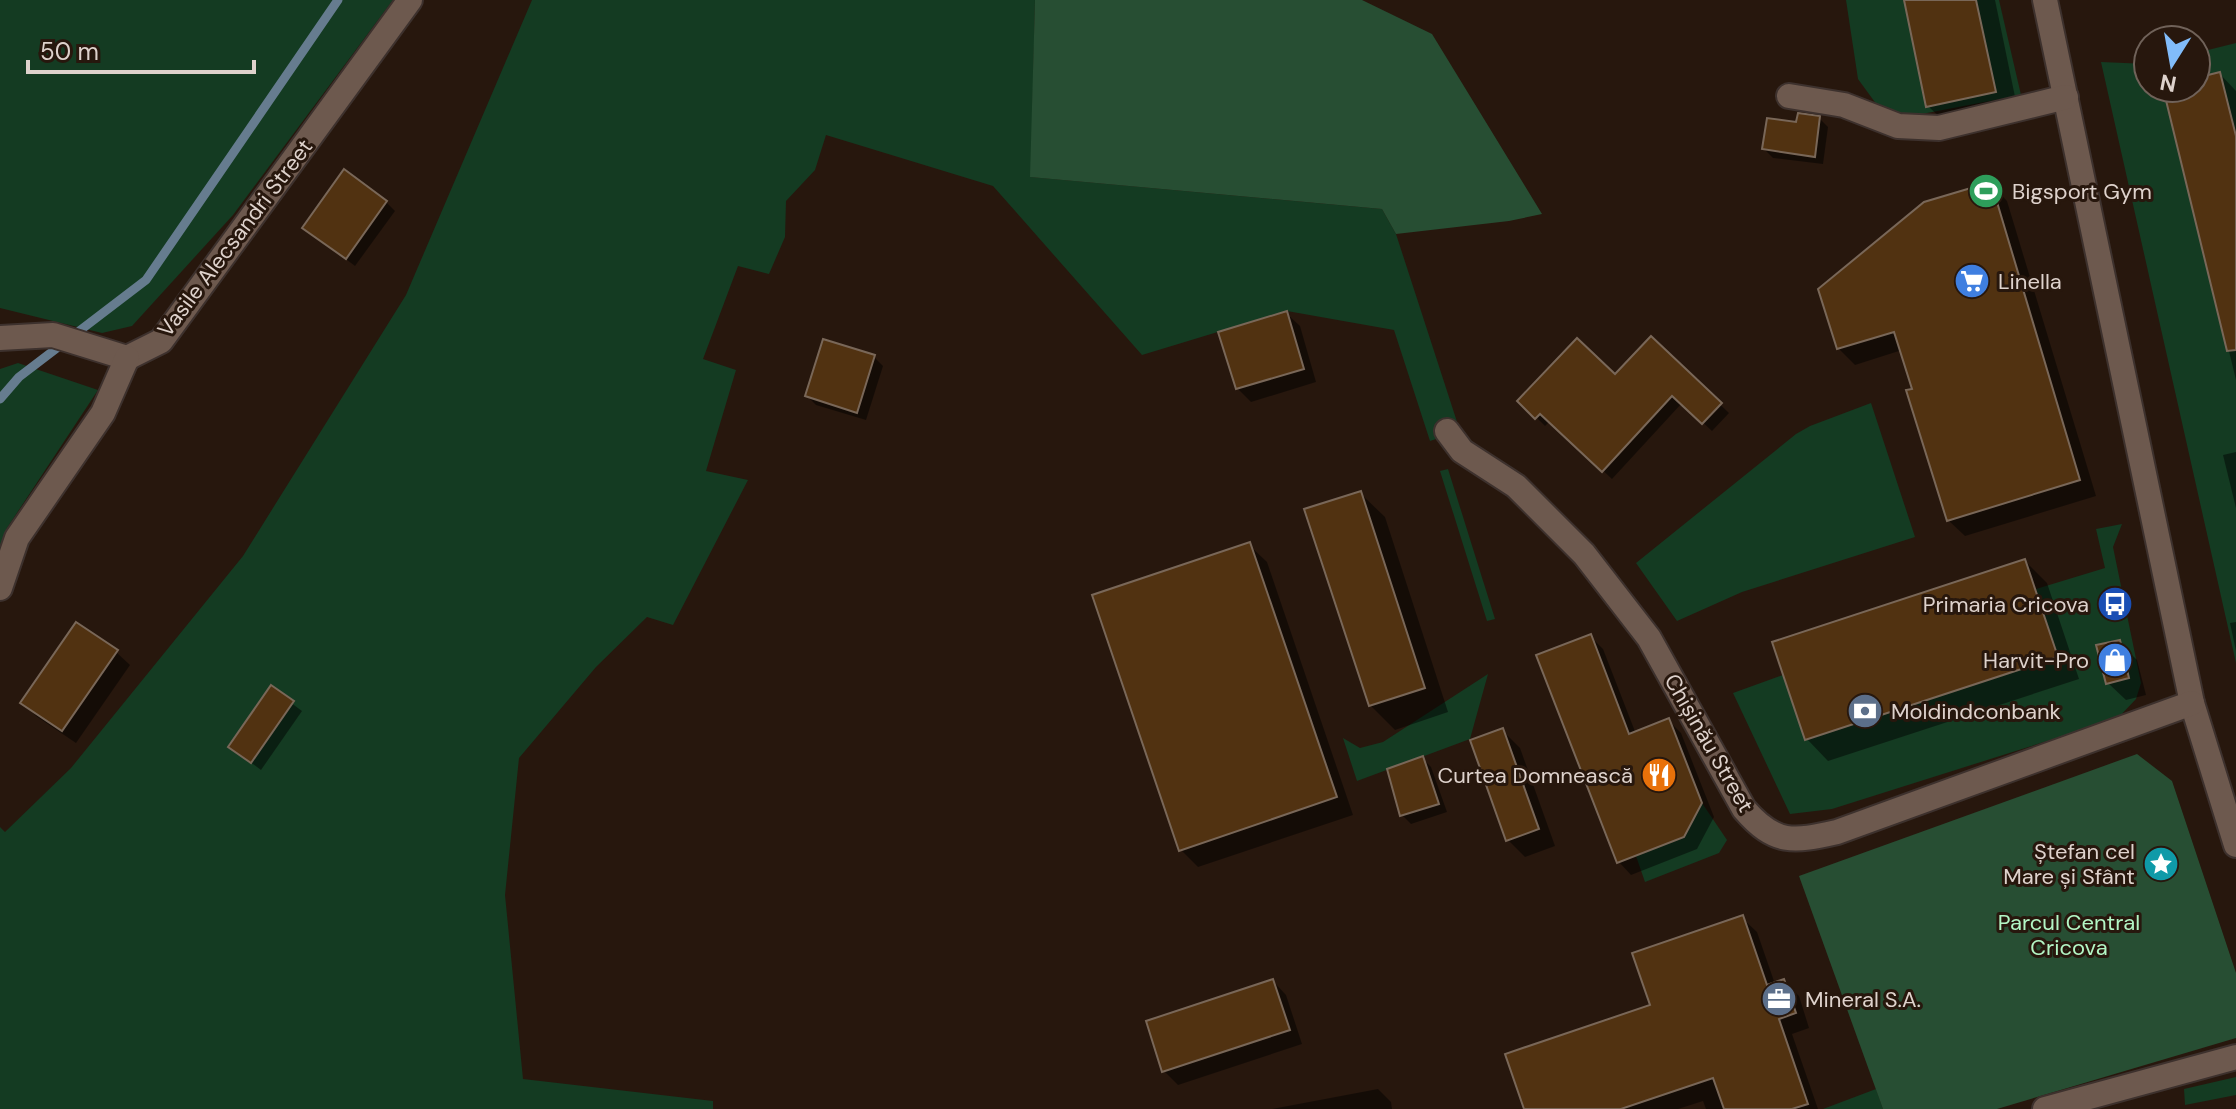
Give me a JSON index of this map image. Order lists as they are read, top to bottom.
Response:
{
  "streets": {
    "street": ["Vasile Alecsandri Street", "Chișinău Street"]
  },
  "parks": ["Parcul Central Cricova"],
  "places": {
    "sports": ["Bigsport Gym"],
    "supermarket": ["Linella"],
    "bus stop": ["Primaria Cricova"],
    "shop": ["Harvit-Pro"],
    "bank": ["Moldindconbank"],
    "restaurant": ["Curtea Domnească"],
    "place": ["Ștefan cel Mare și Sfânt"],
    "office": ["Mineral S.A."]
  },
  "scale_bar": "50 m",
  "north": "bottom"
}
